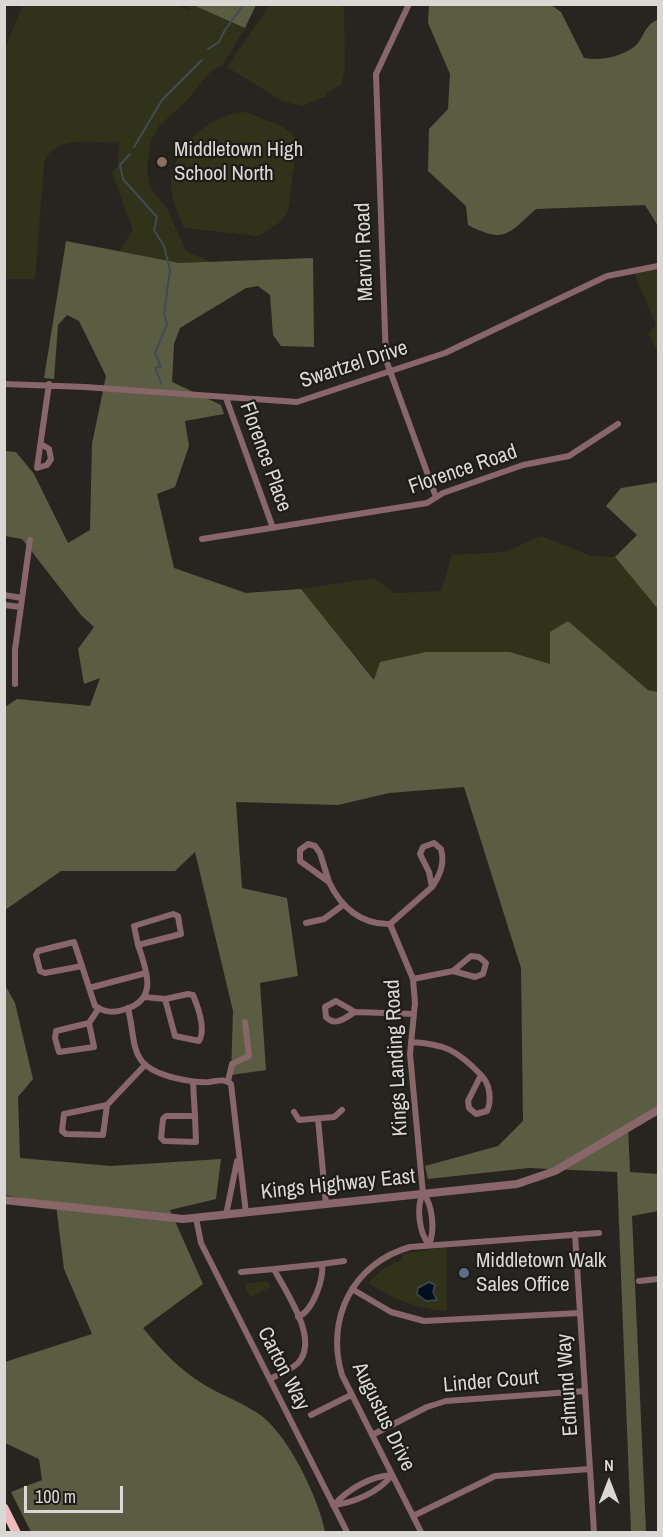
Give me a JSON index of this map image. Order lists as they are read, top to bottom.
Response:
{
  "streets": {
    "street": [
      "Marvin Road",
      "Swartzel Drive",
      "Florence Place",
      "Florence Road",
      "Kings Landing Road",
      "Kings Highway East",
      "Carton Way",
      "Linder Court",
      "Edmund Way",
      "Augustus Drive"
    ]
  },
  "crossings": [
    ["Marvin Road", "Swartzel Drive"],
    ["Marvin Road", "Florence Road"],
    ["Swartzel Drive", "Florence Place"],
    ["Florence Place", "Florence Road"],
    ["Kings Landing Road", "Kings Highway East"],
    ["Kings Landing Road", "Augustus Drive"],
    ["Kings Highway East", "Carton Way"],
    ["Linder Court", "Edmund Way"],
    ["Linder Court", "Augustus Drive"],
    ["Edmund Way", "Augustus Drive"]
  ],
  "places": ["Middletown High School North", "Middletown Walk Sales Office"],
  "scale_bar": "100 m",
  "north": "top"
}
